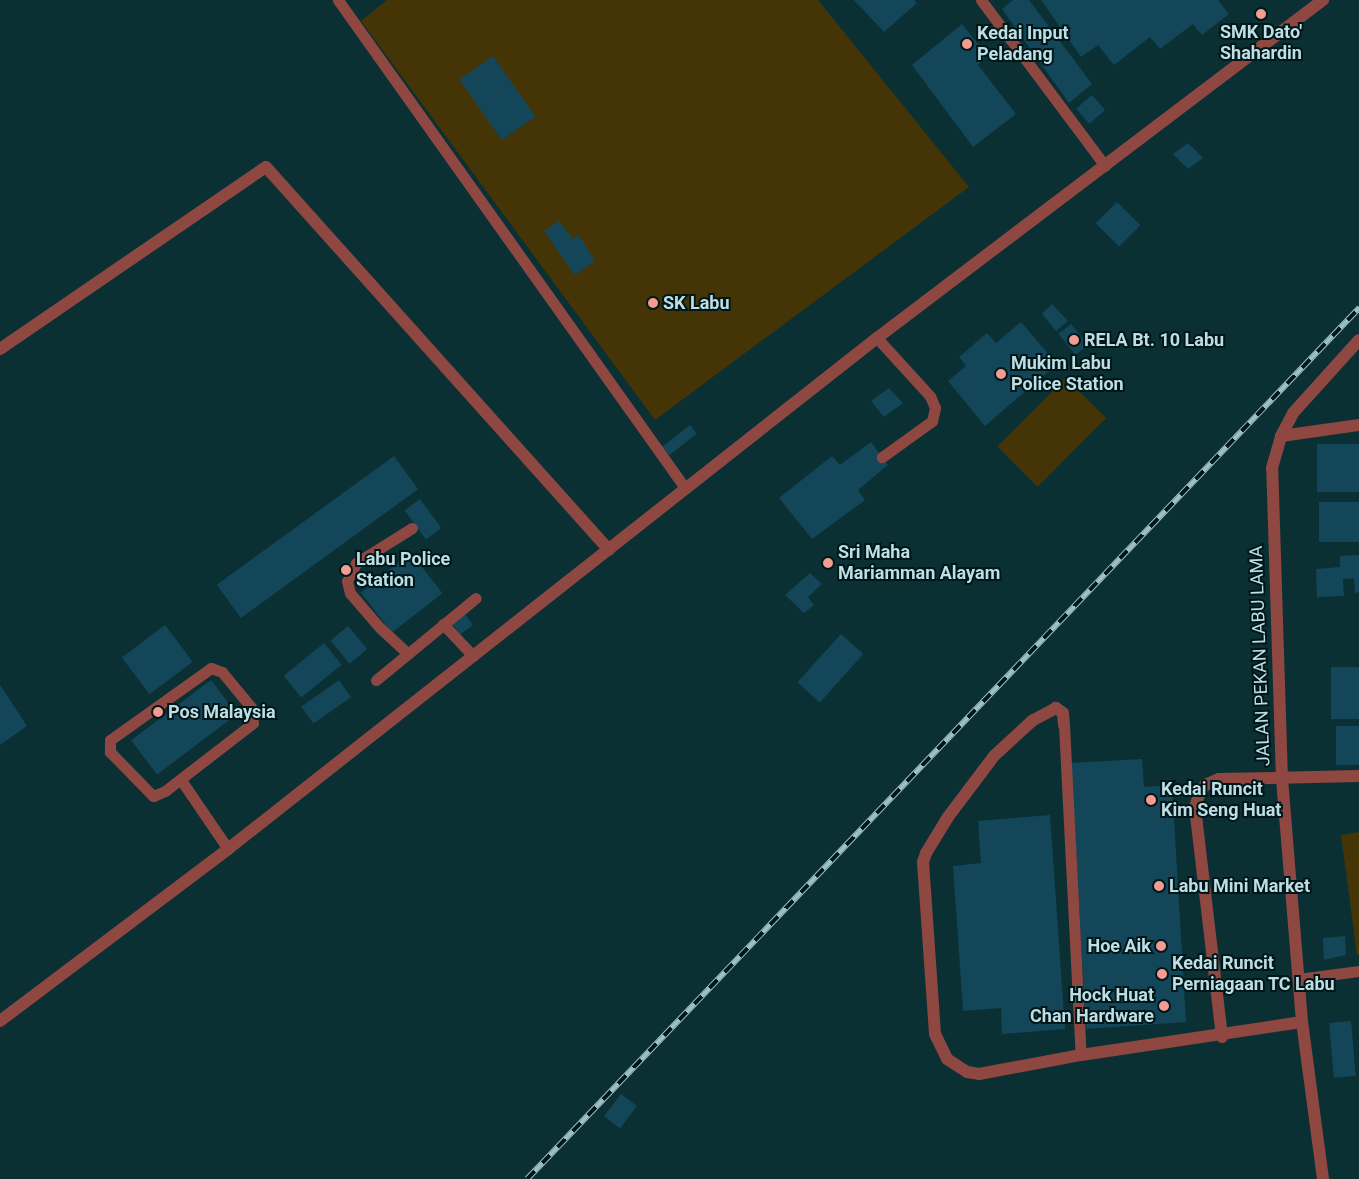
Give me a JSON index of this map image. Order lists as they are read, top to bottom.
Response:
{
  "streets": {
    "street": ["JALAN PEKAN LABU LAMA"]
  },
  "places": [
    "SMK Dato' Shahardin",
    "Kedai Input Peladang",
    "SK Labu",
    "RELA Bt. 10 Labu",
    "Mukim Labu Police Station",
    "Sri Maha Mariamman Alayam",
    "Labu Police Station",
    "Pos Malaysia",
    "Kedai Runcit Kim Seng Huat",
    "Labu Mini Market",
    "Hoe Aik",
    "Kedai Runcit Perniagaan TC Labu",
    "Hock Huat Chan Hardware"
  ]
}
